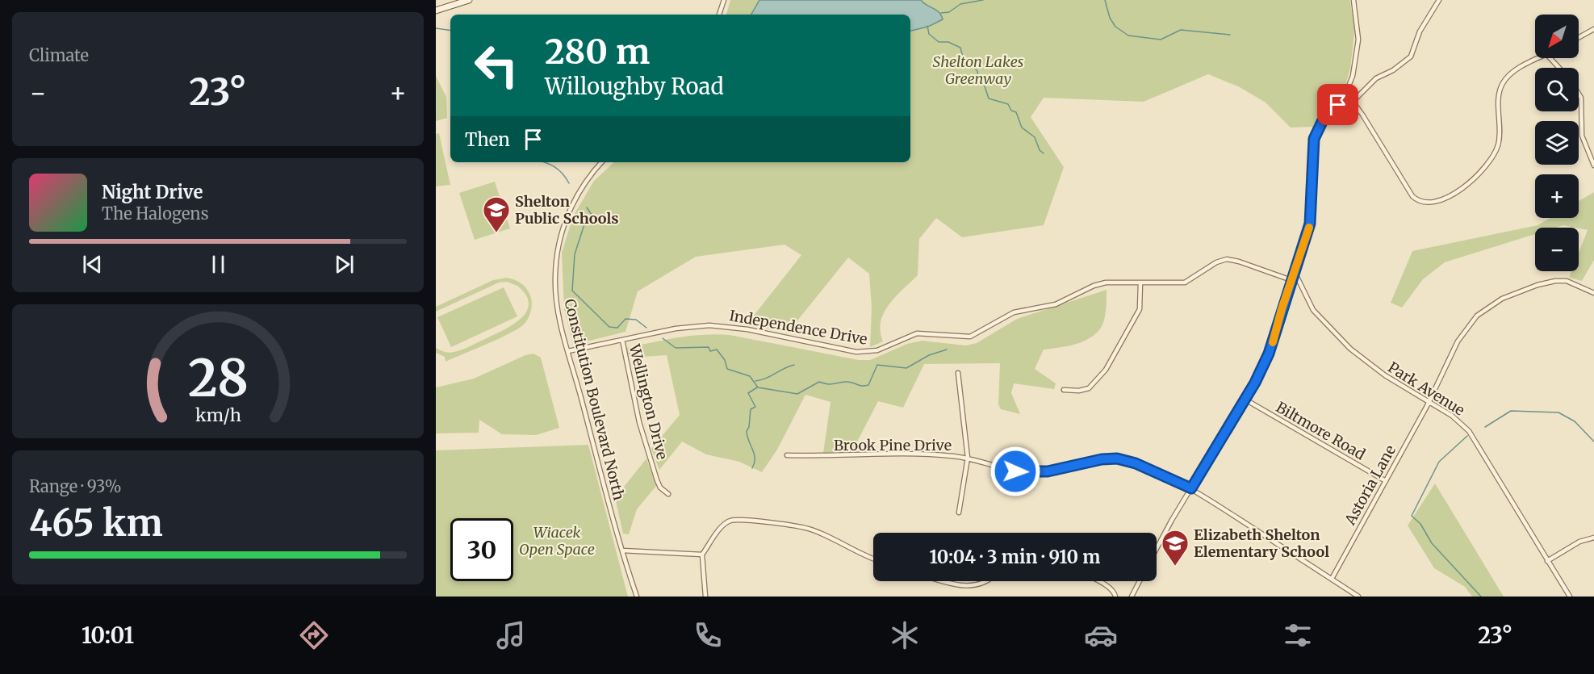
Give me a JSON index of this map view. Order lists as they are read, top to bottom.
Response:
{
  "streets": {
    "street": [
      "Independence Drive",
      "Park Avenue",
      "Constitution Boulevard North",
      "Wellington Drive",
      "Biltmore Road",
      "Brook Pine Drive",
      "Astoria Lane"
    ]
  },
  "crossings": [
    ["Independence Drive", "Constitution Boulevard North"],
    ["Independence Drive", "Wellington Drive"],
    ["Park Avenue", "Astoria Lane"],
    ["Biltmore Road", "Astoria Lane"],
    ["Brook Pine Drive", "Astoria Lane"]
  ],
  "parks": ["Shelton Lakes Greenway", "Wiacek Open Space"],
  "places": {
    "school or university": ["Shelton Public Schools", "Elizabeth Shelton Elementary School"]
  },
  "north": "bottom left",
  "page": {
    "tile": [
      "Climate",
      ["Range · 93%", "465 km"]
    ],
    "map_buttons": ["+", "−"],
    "turn": ["280 m", "Willoughby Road"],
    "heat": ["−", "23°", "+"],
    "then": "Then",
    "song": ["Night Drive", "The Halogens"],
    "limit": "30",
    "trip": "10:04 · 3 min · 910 m",
    "tabs": ["10:01", "23°"],
    "gauge": ["28", "km/h"]
  }
}
